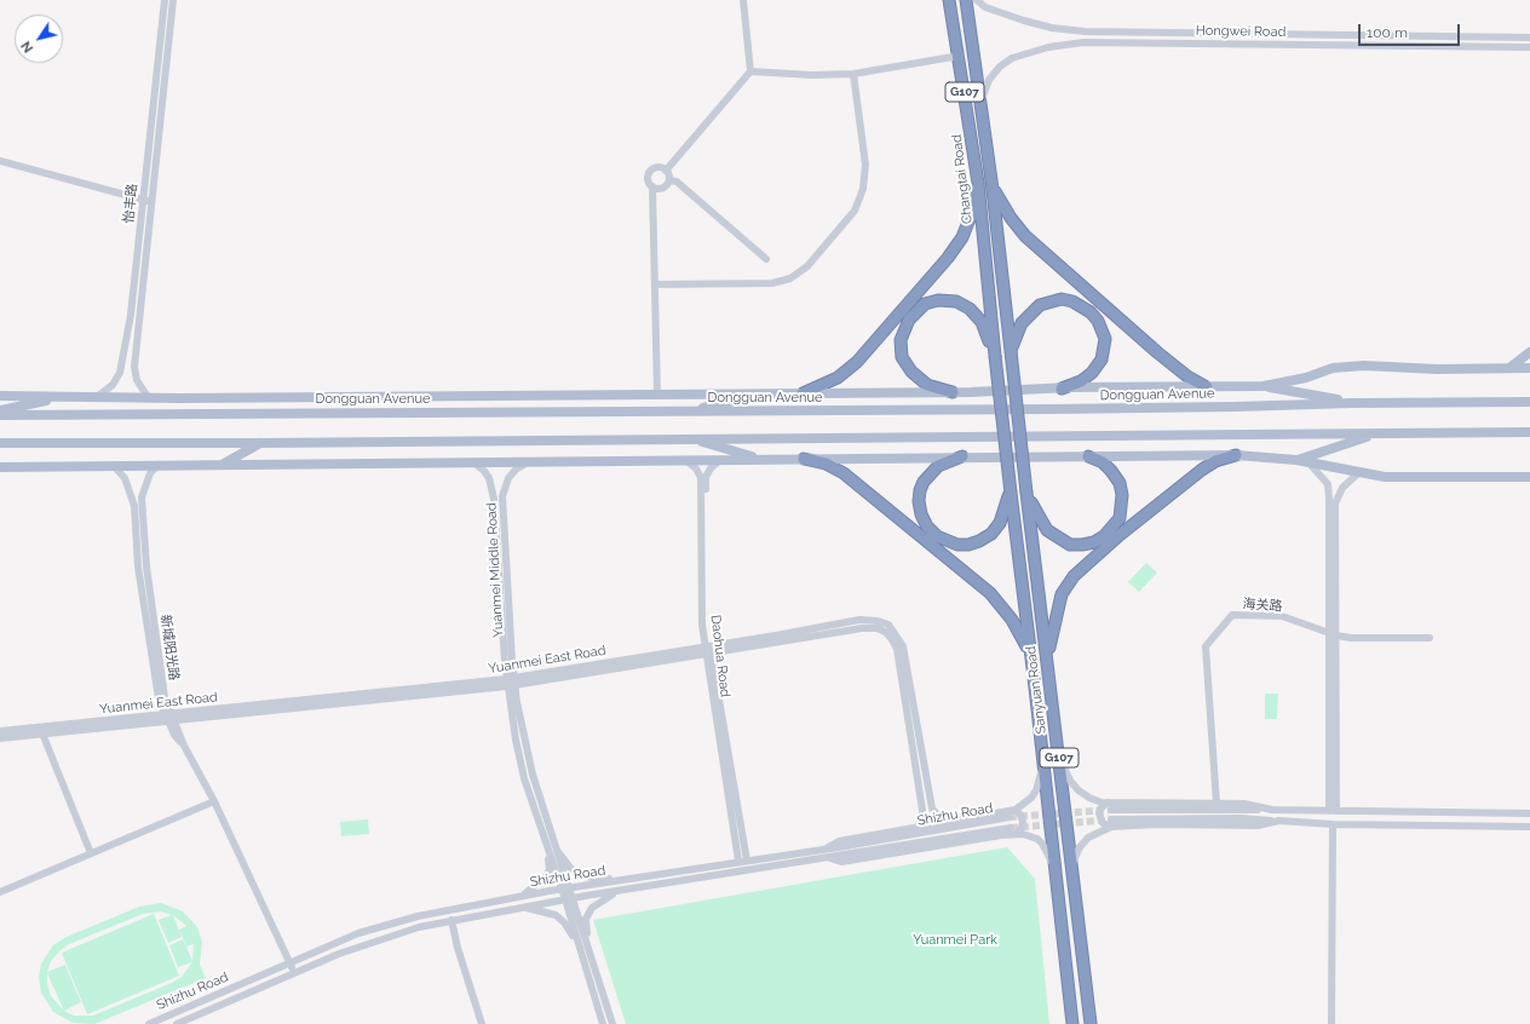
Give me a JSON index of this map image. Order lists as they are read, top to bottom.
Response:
{
  "streets": {
    "highway": ["G107", "Changtai Road", "Sanyuan Road"],
    "main road": ["Dongguan Avenue"],
    "street": [
      "Hongwei Road",
      "怡丰路",
      "Yuanmei Middle Road",
      "海关路",
      "新城阳光路",
      "Daohua Road",
      "Yuanmei East Road",
      "Shizhu Road"
    ]
  },
  "crossings": [
    ["Hongwei Road", "Changtai Road"],
    ["Changtai Road", "Sanyuan Road"],
    ["Yuanmei Middle Road", "Yuanmei East Road"],
    ["Yuanmei Middle Road", "Shizhu Road"],
    ["新城阳光路", "Yuanmei East Road"],
    ["新城阳光路", "Shizhu Road"],
    ["Daohua Road", "Yuanmei East Road"],
    ["Daohua Road", "Shizhu Road"]
  ],
  "parks": ["Yuanmei Park"],
  "scale_bar": "100 m",
  "north": "bottom left"
}
